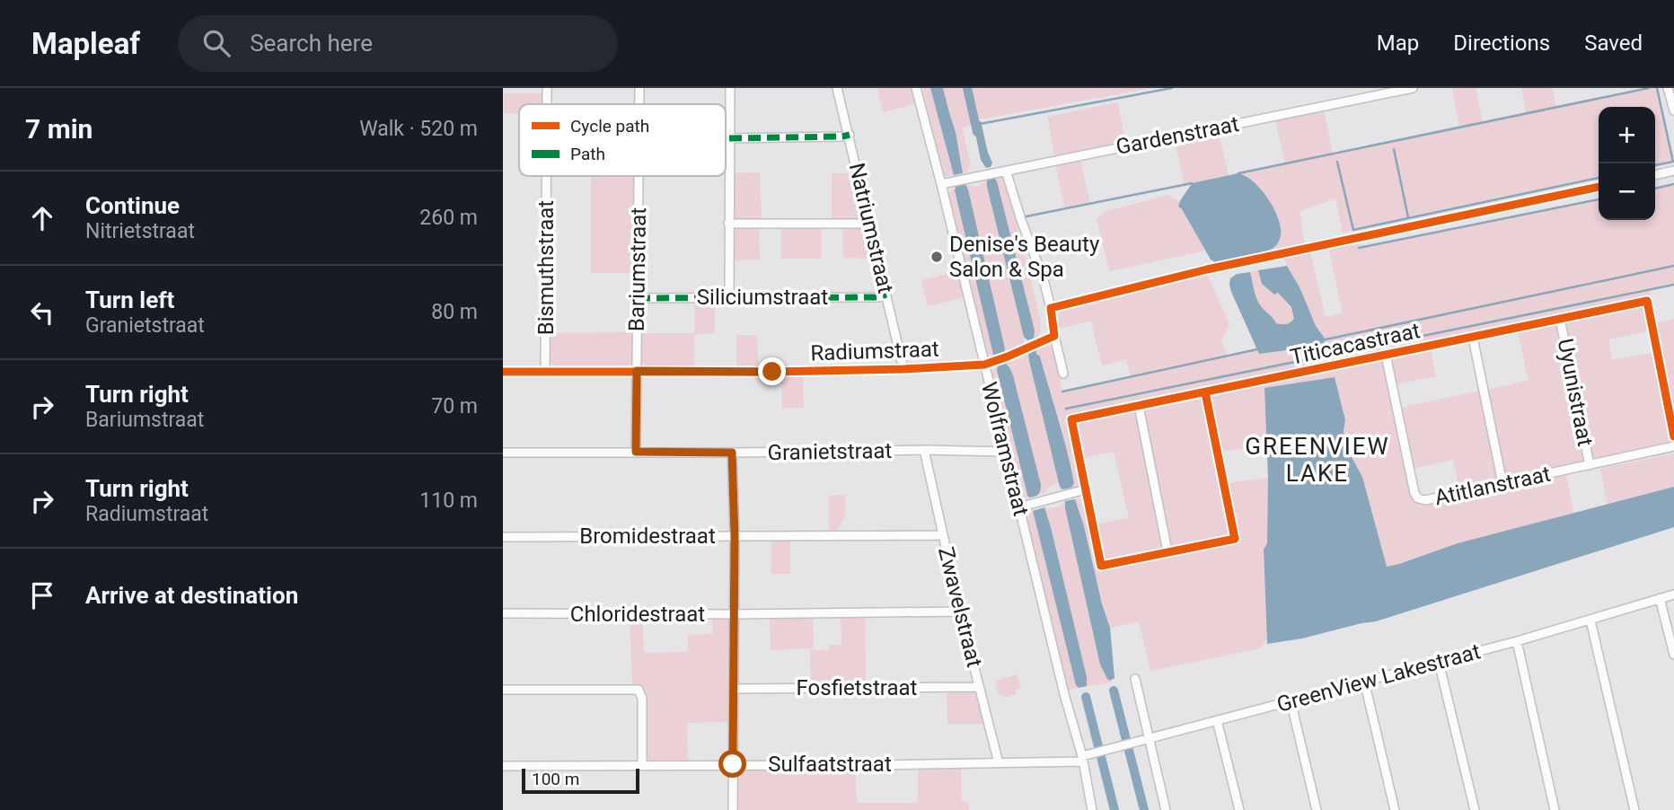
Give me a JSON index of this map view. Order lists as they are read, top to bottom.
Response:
{
  "streets": {
    "street": [
      "Gardenstraat",
      "Natriumstraat",
      "Bismuthstraat",
      "Bariumstraat",
      "Siliciumstraat",
      "Titicacastraat",
      "Radiumstraat",
      "Uyunistraat",
      "Wolframstraat",
      "Granietstraat",
      "Atitlanstraat",
      "Bromidestraat",
      "Zwavelstraat",
      "Chloridestraat",
      "GreenView Lakestraat",
      "Fosfietstraat",
      "Sulfaatstraat"
    ]
  },
  "crossings": [
    ["Gardenstraat", "Wolframstraat"],
    ["Natriumstraat", "Siliciumstraat"],
    ["Natriumstraat", "Radiumstraat"],
    ["Bismuthstraat", "Radiumstraat"],
    ["Bariumstraat", "Siliciumstraat"],
    ["Bariumstraat", "Radiumstraat"],
    ["Bariumstraat", "Granietstraat"],
    ["Titicacastraat", "Uyunistraat"],
    ["Titicacastraat", "Atitlanstraat"],
    ["Radiumstraat", "Wolframstraat"],
    ["Uyunistraat", "Atitlanstraat"],
    ["Wolframstraat", "Granietstraat"],
    ["Wolframstraat", "GreenView Lakestraat"],
    ["Wolframstraat", "Sulfaatstraat"],
    ["Granietstraat", "Zwavelstraat"],
    ["Bromidestraat", "Zwavelstraat"],
    ["Zwavelstraat", "Chloridestraat"],
    ["Zwavelstraat", "Fosfietstraat"],
    ["Zwavelstraat", "Sulfaatstraat"],
    ["GreenView Lakestraat", "Sulfaatstraat"]
  ],
  "districts": ["GREENVIEW LAKE"],
  "places": ["Denise's Beauty Salon & Spa"],
  "legend": ["Cycle path", "Path"],
  "scale_bar": "100 m",
  "page": {
    "header": "Mapleaf",
    "search": "Search here",
    "nav": ["Map", "Directions", "Saved"],
    "heading": ["7 min", "Walk · 520 m"],
    "map_buttons": ["+", "−"],
    "list": [
      ["Continue", "Nitrietstraat", "260 m"],
      ["Turn left", "Granietstraat", "80 m"],
      ["Turn right", "Bariumstraat", "70 m"],
      ["Turn right", "Radiumstraat", "110 m"],
      "Arrive at destination"
    ],
    "scale": "100 m"
  }
}
